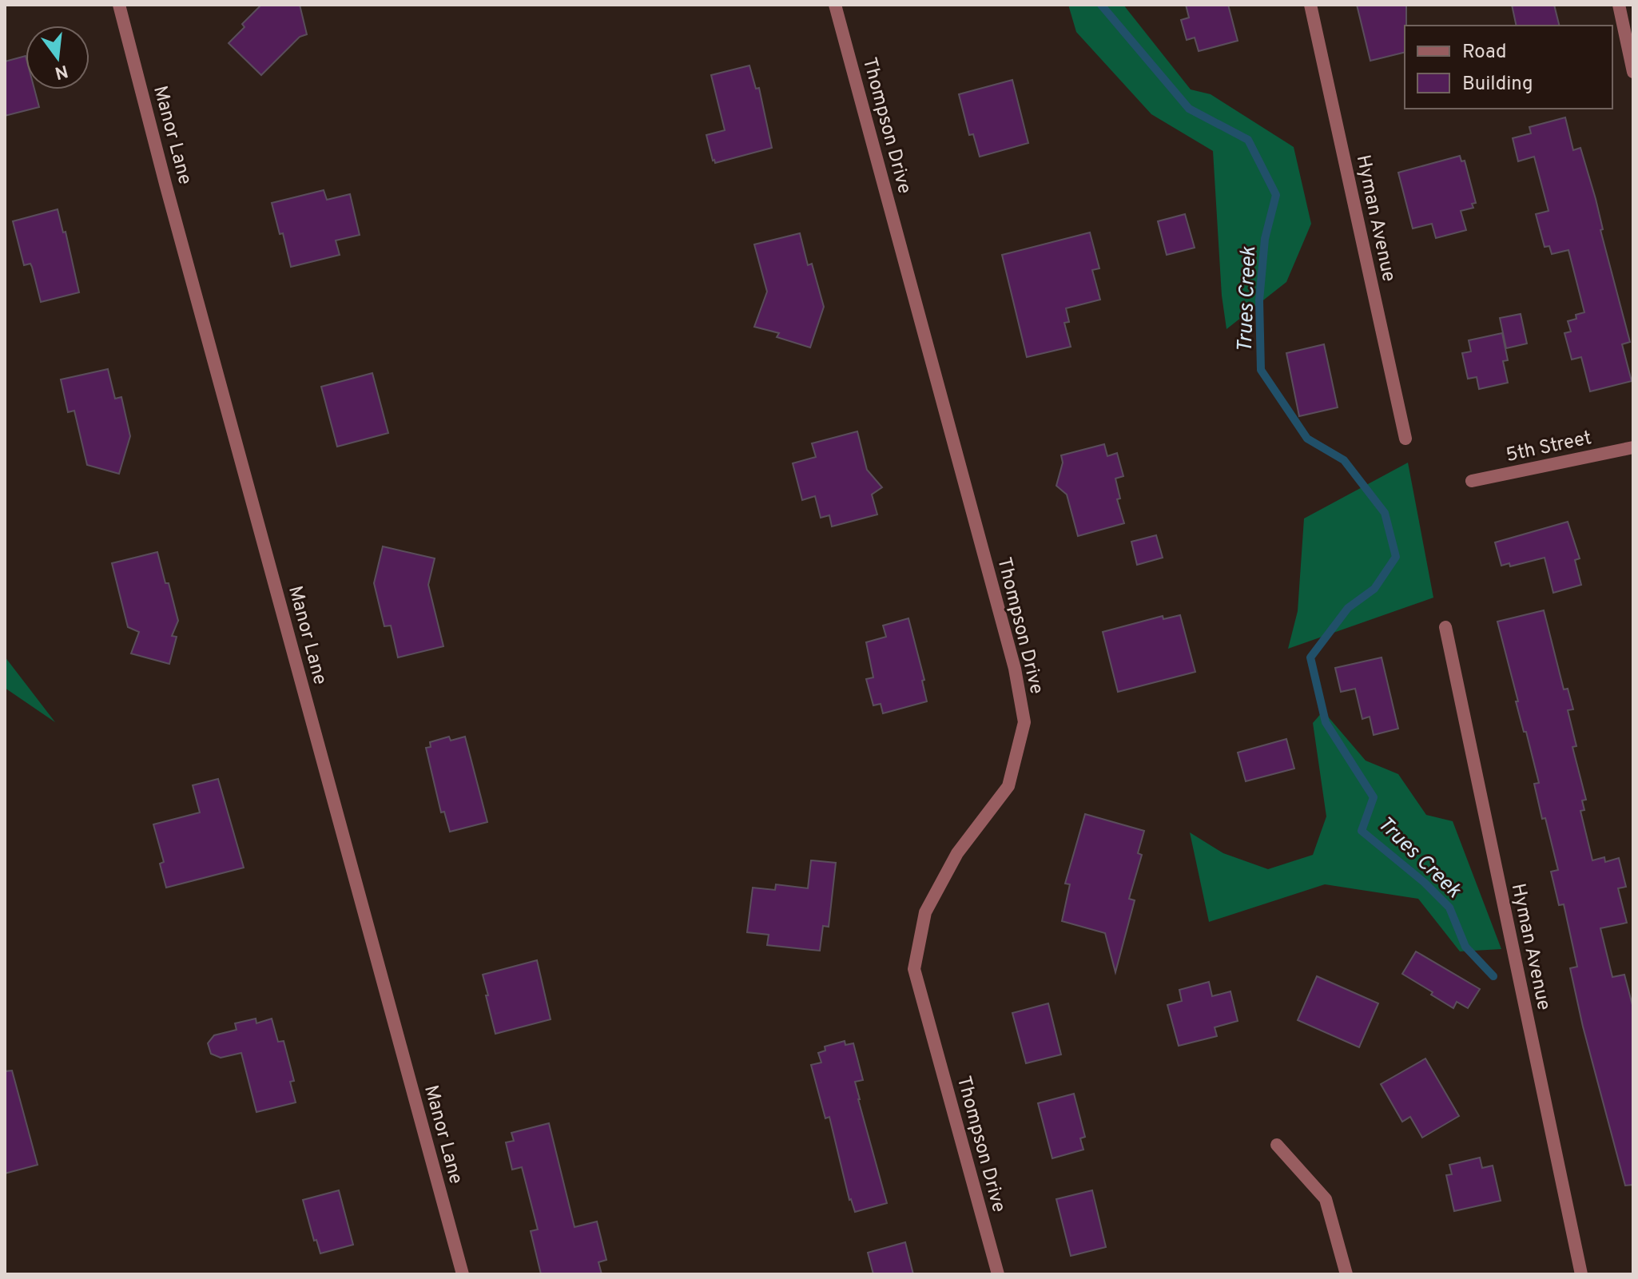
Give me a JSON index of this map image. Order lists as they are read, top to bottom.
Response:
{
  "streets": {
    "street": [
      "Thompson Drive",
      "Manor Lane",
      "Hyman Avenue",
      "5th Street"
    ]
  },
  "water": ["Trues Creek"],
  "legend": ["Road", "Building"],
  "north": "bottom"
}
